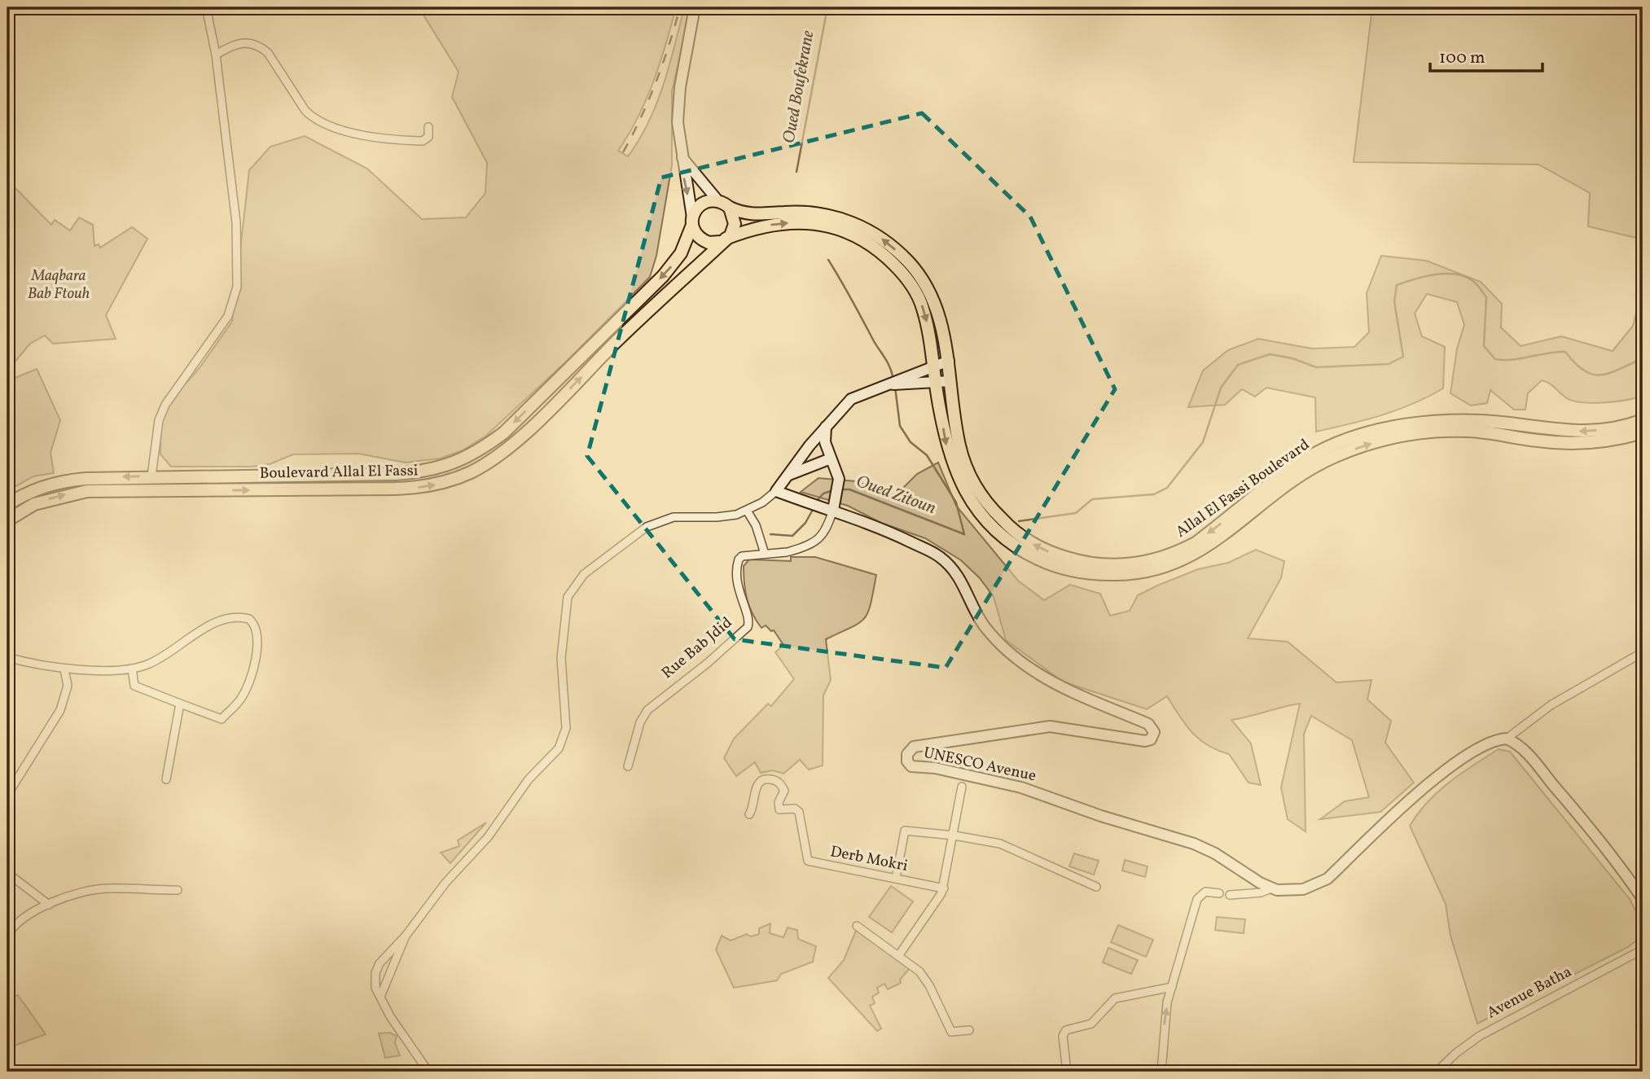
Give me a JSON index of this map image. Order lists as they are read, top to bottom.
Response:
{
  "streets": {
    "main road": [
      "Boulevard Allal El Fassi",
      "Allal El Fassi Boulevard",
      "Rue Bab Jdid",
      "UNESCO Avenue"
    ],
    "street": ["Derb Mokri", "Avenue Batha"]
  },
  "crossings": [
    ["Boulevard Allal El Fassi", "Allal El Fassi Boulevard"],
    ["Rue Bab Jdid", "UNESCO Avenue"]
  ],
  "one_way": ["Allal El Fassi Boulevard"],
  "water": ["Oued Boufekrane", "Oued Zitoun"],
  "parks": ["Maqbara Bab Ftouh"],
  "scale_bar": "100 m"
}
